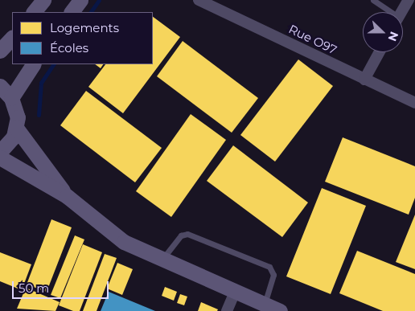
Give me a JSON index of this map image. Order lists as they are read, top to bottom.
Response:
{
  "streets": {
    "street": ["Rue O97"]
  },
  "legend": ["Logements", "Écoles"],
  "scale_bar": "50 m",
  "north": "right"
}
